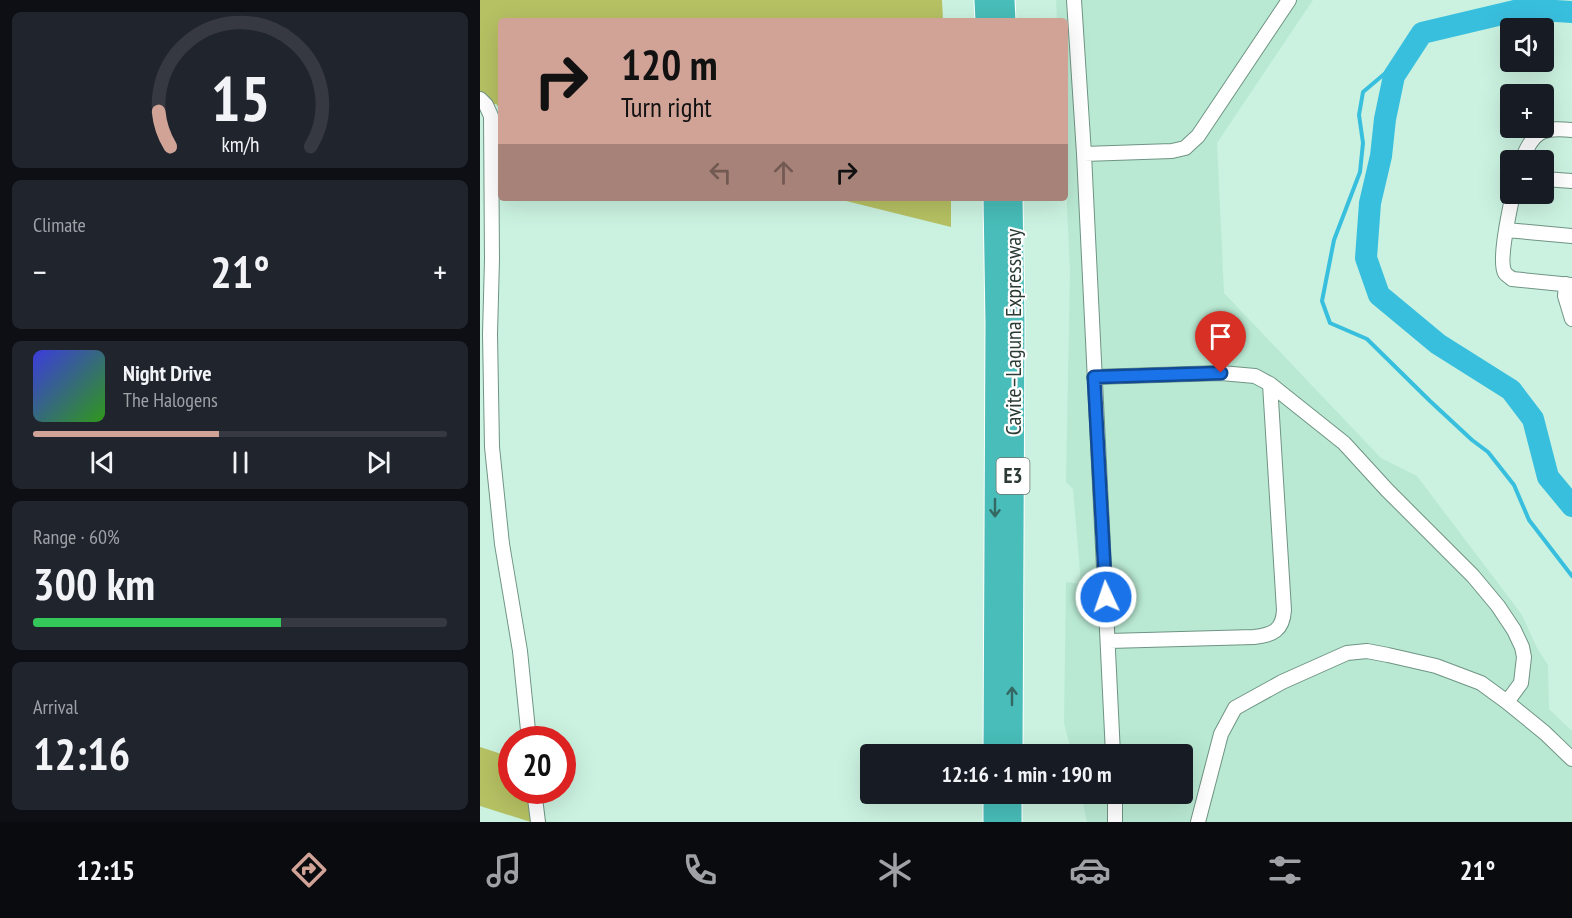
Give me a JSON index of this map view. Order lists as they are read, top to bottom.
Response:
{
  "streets": {
    "highway": ["Cavite–Laguna Expressway", "E3"]
  },
  "page": {
    "map_buttons": ["+", "−"],
    "turn": ["120 m", "Turn right"],
    "tile": [
      "Climate",
      ["Range · 60%", "300 km"],
      ["Arrival", "12:16"]
    ],
    "heat": ["−", "21°", "+"],
    "song": ["Night Drive", "The Halogens"],
    "limit": "20",
    "trip": "12:16 · 1 min · 190 m",
    "tabs": ["12:15", "21°"],
    "gauge": ["15", "km/h"]
  }
}
